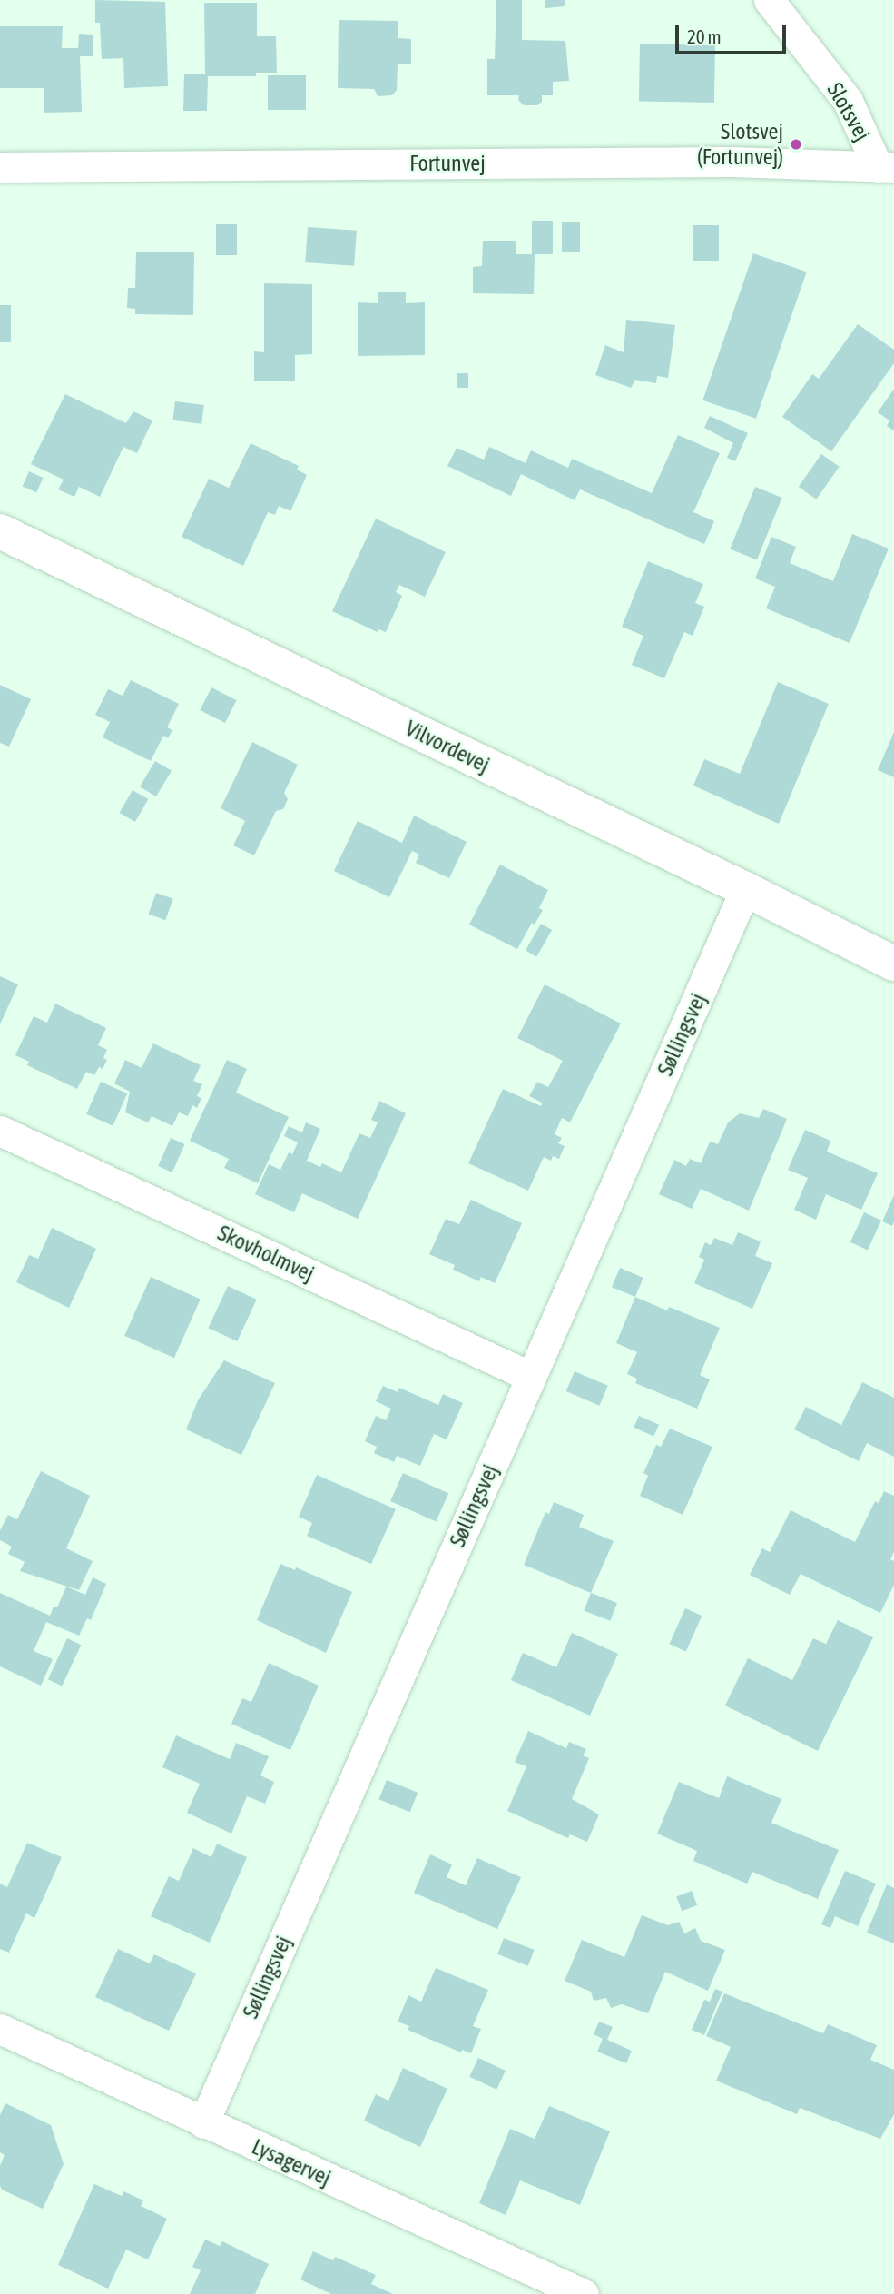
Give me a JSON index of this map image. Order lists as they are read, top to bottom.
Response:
{
  "streets": {
    "street": [
      "Slotsvej",
      "Fortunvej",
      "Vilvordevej",
      "Søllingsvej",
      "Skovholmvej",
      "Lysagervej"
    ]
  },
  "crossings": [
    ["Slotsvej", "Fortunvej"],
    ["Vilvordevej", "Søllingsvej"],
    ["Søllingsvej", "Skovholmvej"],
    ["Søllingsvej", "Lysagervej"]
  ],
  "places": ["Slotsvej (Fortunvej)"],
  "scale_bar": "20 m"
}
